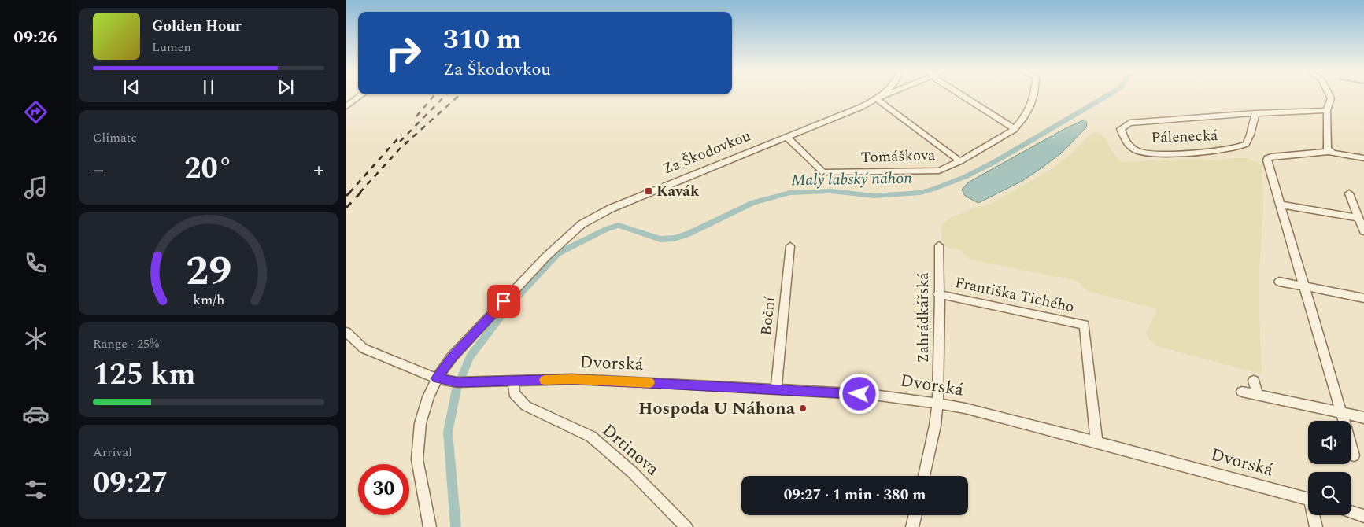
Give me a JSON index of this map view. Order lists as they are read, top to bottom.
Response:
{
  "streets": {
    "street": [
      "Pálenecká",
      "Za Škodovkou",
      "Tomáškova",
      "Františka Tichého",
      "Boční",
      "Zahrádkářská",
      "Dvorská",
      "Drtinova"
    ]
  },
  "crossings": [
    ["Za Škodovkou", "Tomáškova"],
    ["Za Škodovkou", "Dvorská"],
    ["Františka Tichého", "Zahrádkářská"],
    ["Františka Tichého", "Dvorská"],
    ["Boční", "Dvorská"],
    ["Zahrádkářská", "Dvorská"],
    ["Dvorská", "Drtinova"]
  ],
  "water": ["Malý labský náhon"],
  "places": {
    "transit": ["Kavák"],
    "other": ["Hospoda U Náhona"]
  },
  "page": {
    "tabs": "09:26",
    "turn": ["310 m", "Za Škodovkou"],
    "song": ["Golden Hour", "Lumen"],
    "tile": [
      "Climate",
      ["Range · 25%", "125 km"],
      ["Arrival", "09:27"]
    ],
    "heat": ["−", "20°", "+"],
    "limit": "30",
    "trip": "09:27 · 1 min · 380 m",
    "gauge": ["29", "km/h"]
  }
}
